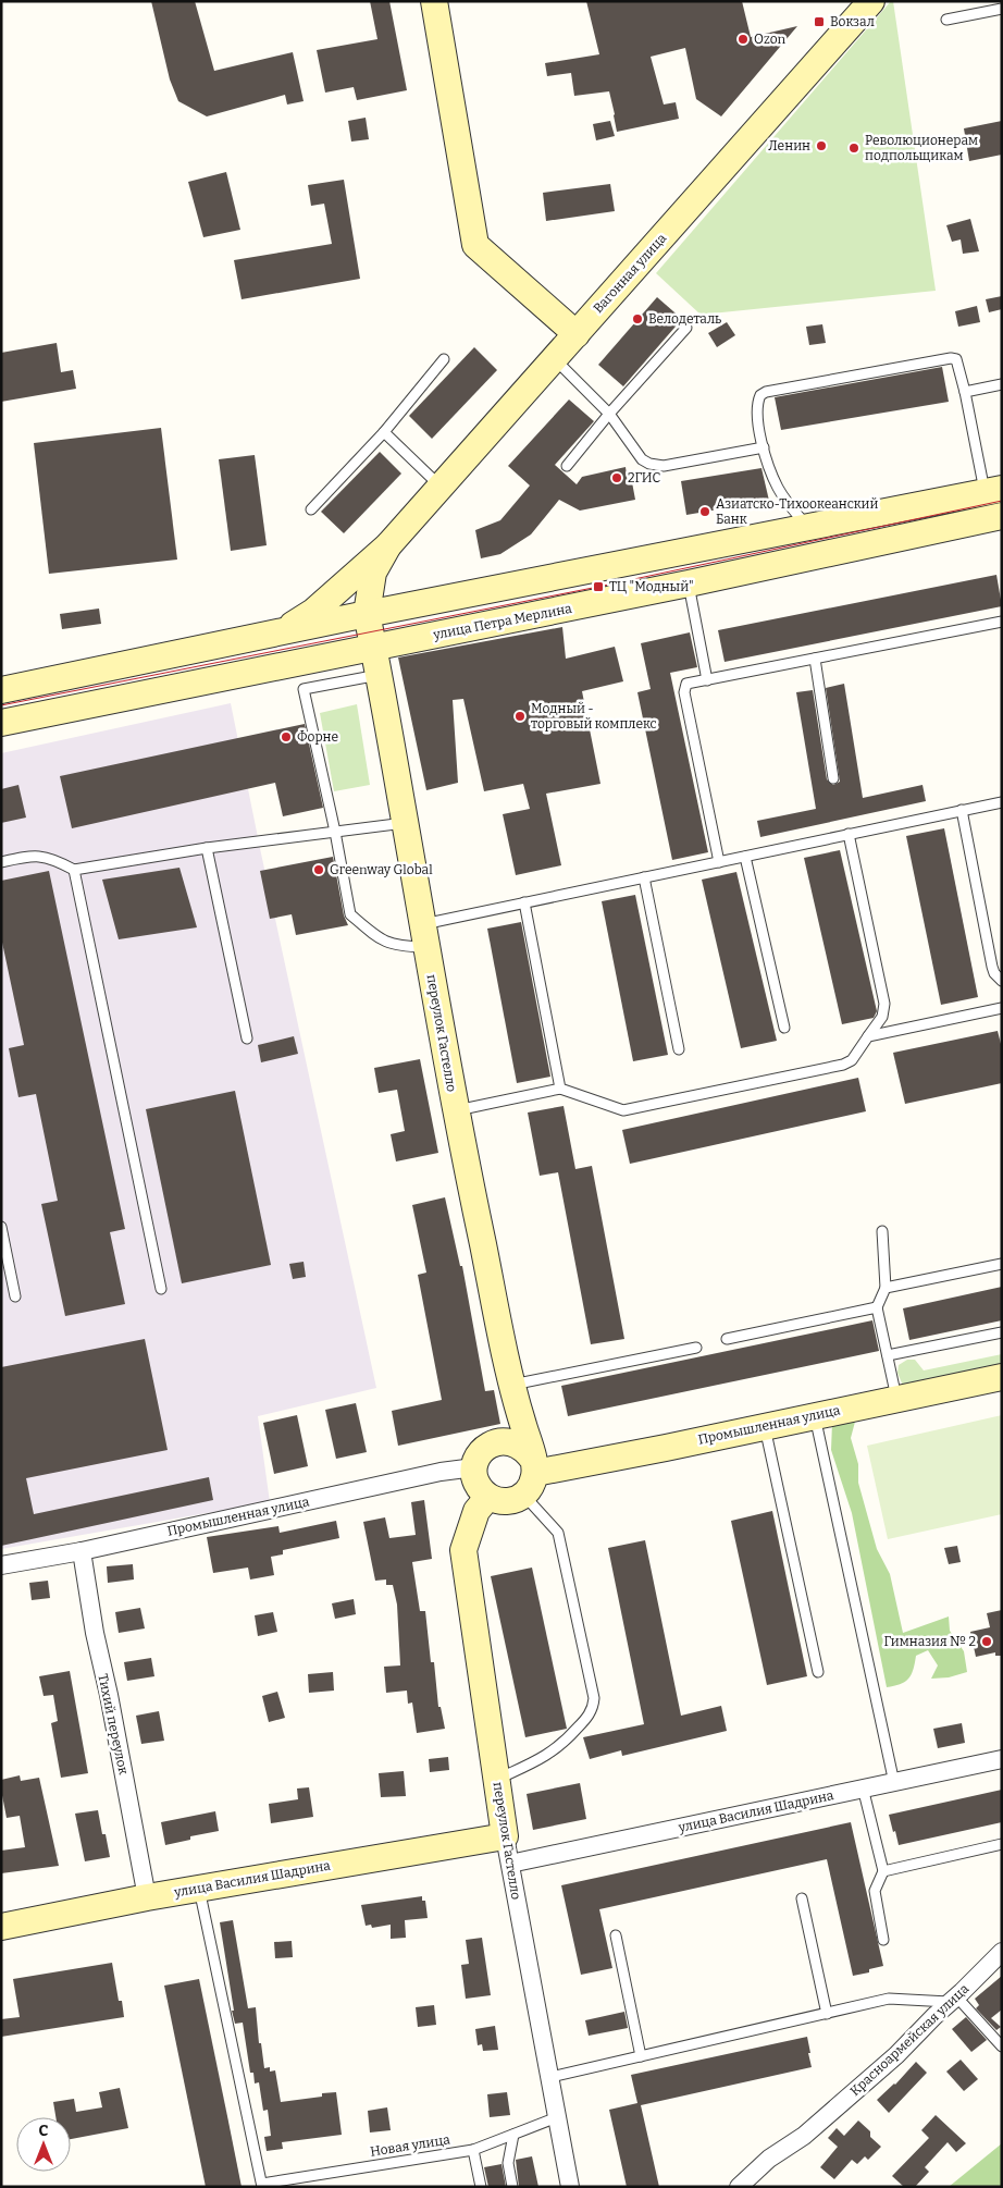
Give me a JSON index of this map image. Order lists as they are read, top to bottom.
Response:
{
  "streets": {
    "main road": [
      "Вагонная улица",
      "улица Петра Мерлина",
      "переулок Гастелло",
      "Промышленная улица",
      "улица Василия Шадрина"
    ],
    "street": ["Тихий переулок", "Красноармейская улица"],
    "lane": ["Новая улица"]
  },
  "crossings": [
    ["Вагонная улица", "переулок Гастелло"],
    ["улица Петра Мерлина", "переулок Гастелло"],
    ["переулок Гастелло", "Промышленная улица"],
    ["переулок Гастелло", "улица Василия Шадрина"],
    ["переулок Гастелло", "Новая улица"],
    ["Промышленная улица", "Тихий переулок"],
    ["Тихий переулок", "улица Василия Шадрина"]
  ],
  "places": {
    "transit": ["Вокзал", "ТЦ \"Модный\""],
    "other": [
      "Ozon",
      "Ленин",
      "Революционерам подпольщикам",
      "Велодеталь",
      "2ГИС",
      "Азиатско-Тихоокеанский Банк",
      "Модный - торговый комплекс",
      "Форне",
      "Greenway Global",
      "Гимназия № 2"
    ]
  },
  "north": "top"
}
